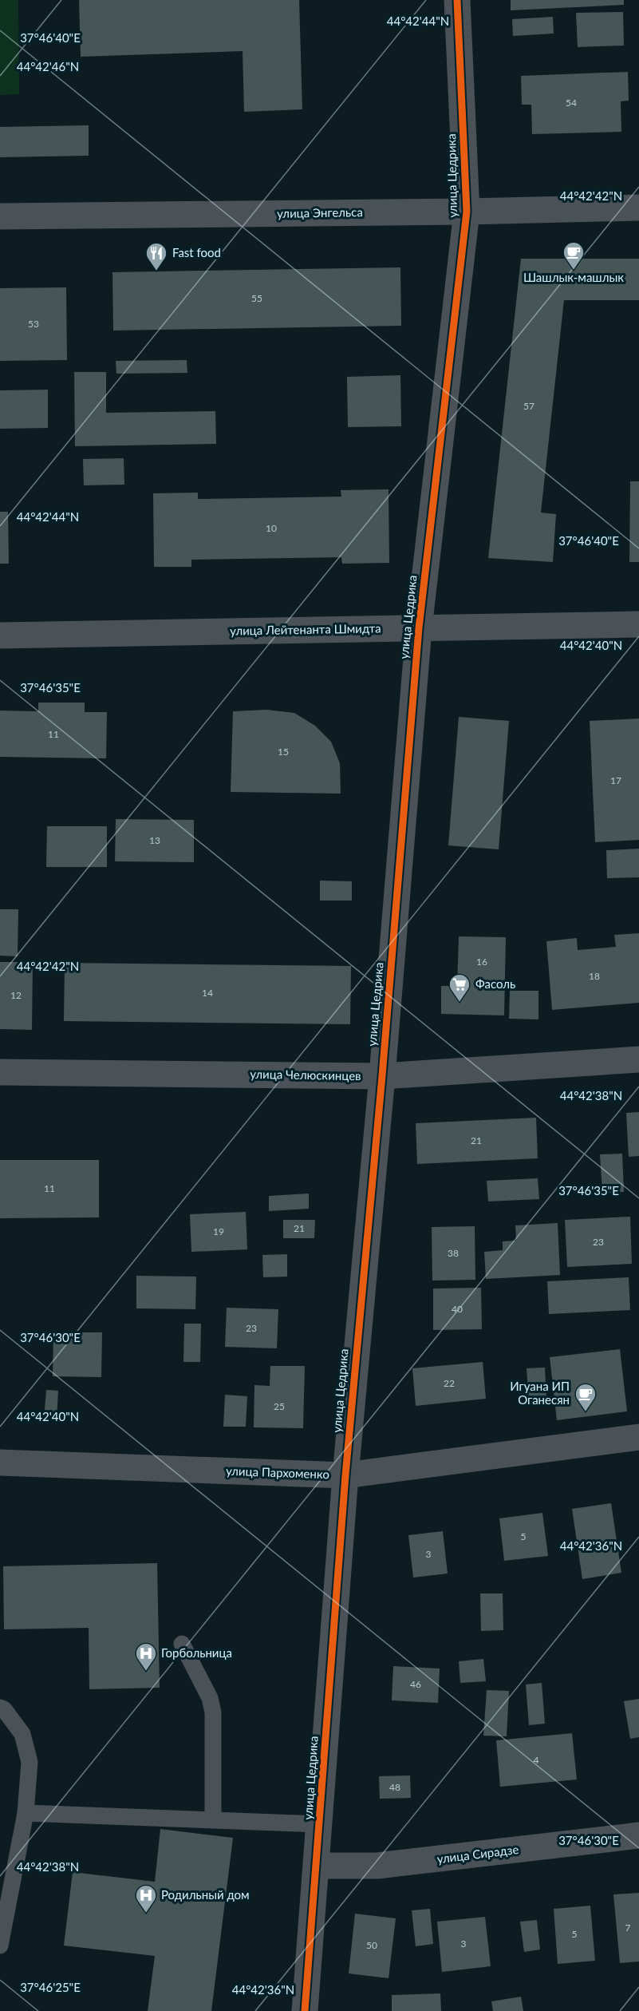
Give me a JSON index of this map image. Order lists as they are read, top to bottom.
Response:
{
  "streets": {
    "street": [
      "улица Цедрика",
      "улица Энгельса",
      "улица Лейтенанта Шмидта",
      "улица Челюскинцев",
      "улица Пархоменко",
      "улица Сирадзе"
    ]
  },
  "crossings": [
    ["улица Цедрика", "улица Энгельса"],
    ["улица Цедрика", "улица Лейтенанта Шмидта"],
    ["улица Цедрика", "улица Челюскинцев"],
    ["улица Цедрика", "улица Пархоменко"],
    ["улица Цедрика", "улица Сирадзе"]
  ],
  "places": {
    "cafe": ["Шашлык-машлык", "Игуана ИП Оганесян"],
    "restaurant": ["Fast food"],
    "supermarket": ["Фасоль"],
    "hospital": ["Горбольница", "Родильный дом"]
  },
  "house_numbers": [
    "54",
    "55",
    "53",
    "57",
    "10",
    "11",
    "15",
    "17",
    "13",
    "16",
    "18",
    "14",
    "12",
    "21",
    "11",
    "21",
    "19",
    "23",
    "38",
    "40",
    "23",
    "22",
    "25",
    "5",
    "3",
    "46",
    "4",
    "48",
    "7",
    "5",
    "3",
    "50"
  ],
  "coordinates": [
    "44°42'44\"N",
    "37°46'40\"E",
    "44°42'46\"N",
    "44°42'42\"N",
    "44°42'40\"N",
    "37°46'35\"E",
    "44°42'38\"N",
    "37°46'30\"E",
    "44°42'36\"N",
    "37°46'25\"E"
  ]
}
